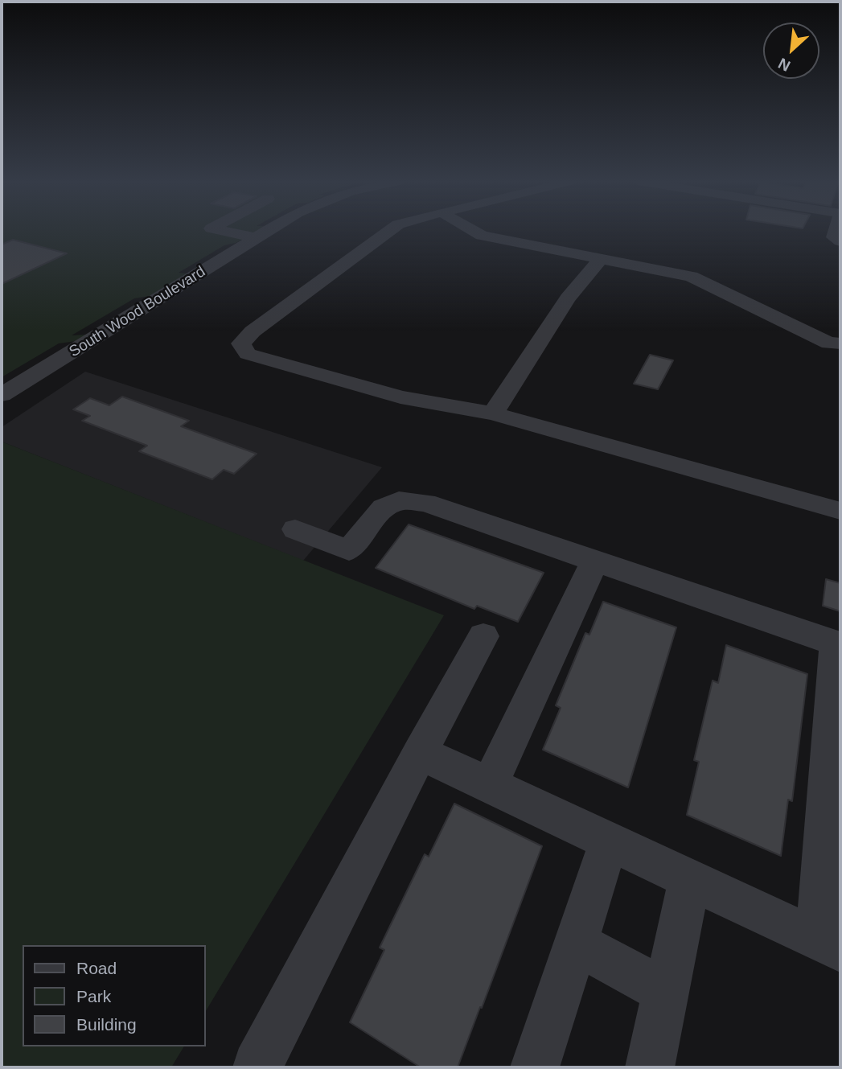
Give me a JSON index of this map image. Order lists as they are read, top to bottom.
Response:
{
  "streets": {
    "street": ["South Wood Boulevard"]
  },
  "legend": ["Road", "Park", "Building"],
  "north": "bottom left"
}
